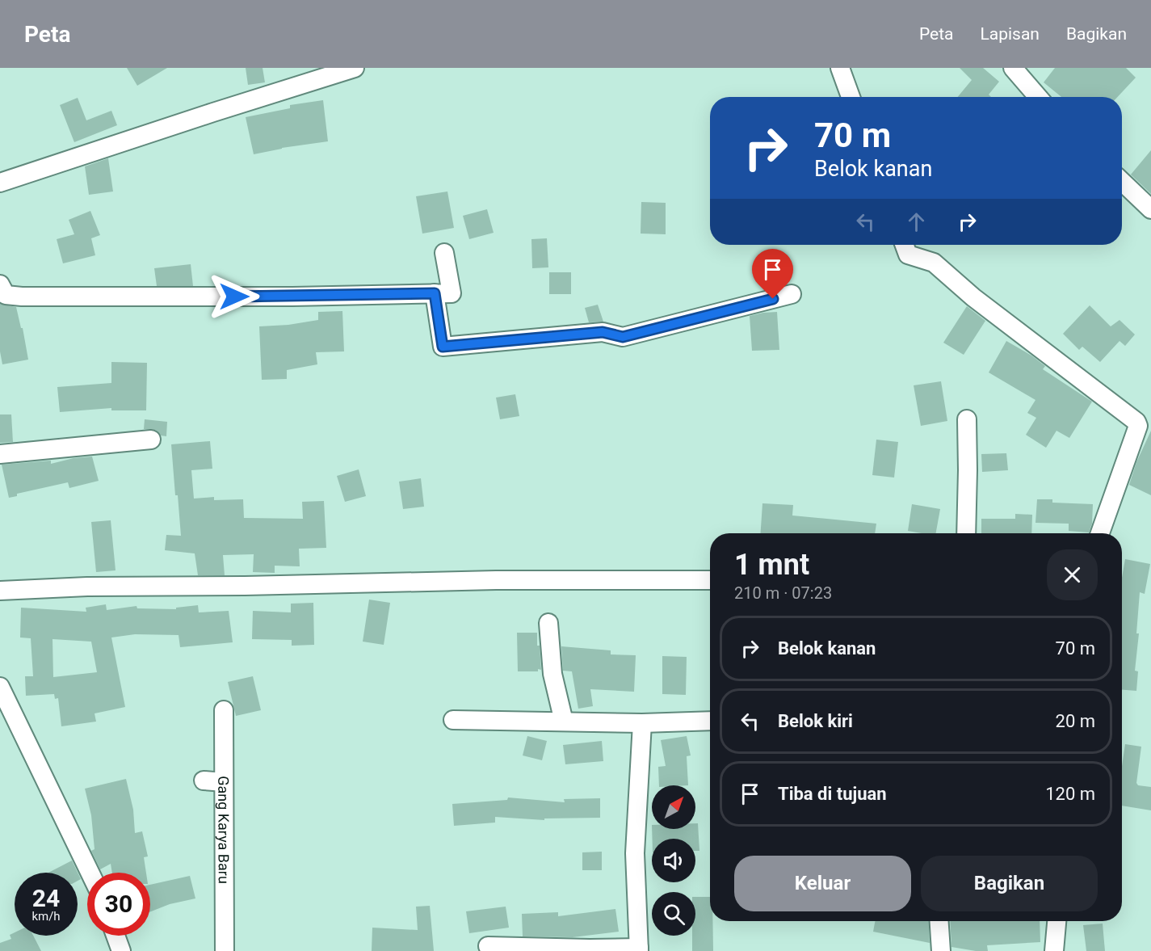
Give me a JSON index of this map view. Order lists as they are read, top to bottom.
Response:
{
  "streets": {
    "street": ["Gang Karya Baru"]
  },
  "north": "top right",
  "page": {
    "header": "Peta",
    "nav": ["Peta", "Lapisan", "Bagikan"],
    "turn": ["70 m", "Belok kanan"],
    "heading": ["1 mnt", "210 m · 07:23"],
    "list": [
      {
        "name": "Belok kanan",
        "value": "70 m"
      },
      {
        "name": "Belok kiri",
        "value": "20 m"
      },
      {
        "name": "Tiba di tujuan",
        "value": "120 m"
      }
    ],
    "buttons": ["Keluar", "Bagikan"],
    "speed": "24 km/h",
    "limit": "30"
  }
}
